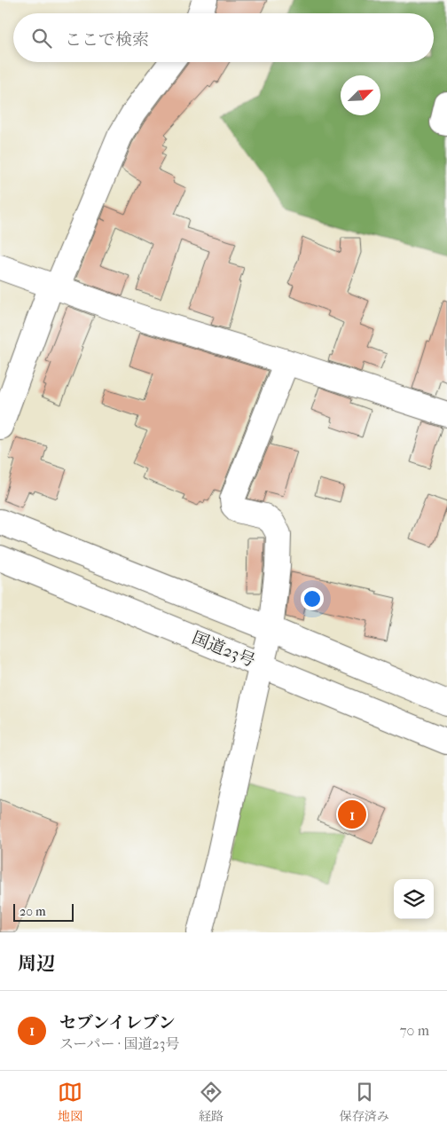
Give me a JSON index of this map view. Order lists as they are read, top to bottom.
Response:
{
  "streets": {
    "main road": ["国道23号"]
  },
  "scale_bar": "20 m",
  "north": "top right",
  "page": {
    "search": "ここで検索",
    "pins": "1",
    "scale": "20 m",
    "heading": "周辺",
    "list": [
      {
        "mark": "1",
        "name": "セブンイレブン",
        "note": "スーパー · 国道23号",
        "value": "70 m"
      }
    ],
    "nav": ["地図", "経路", "保存済み"]
  }
}
